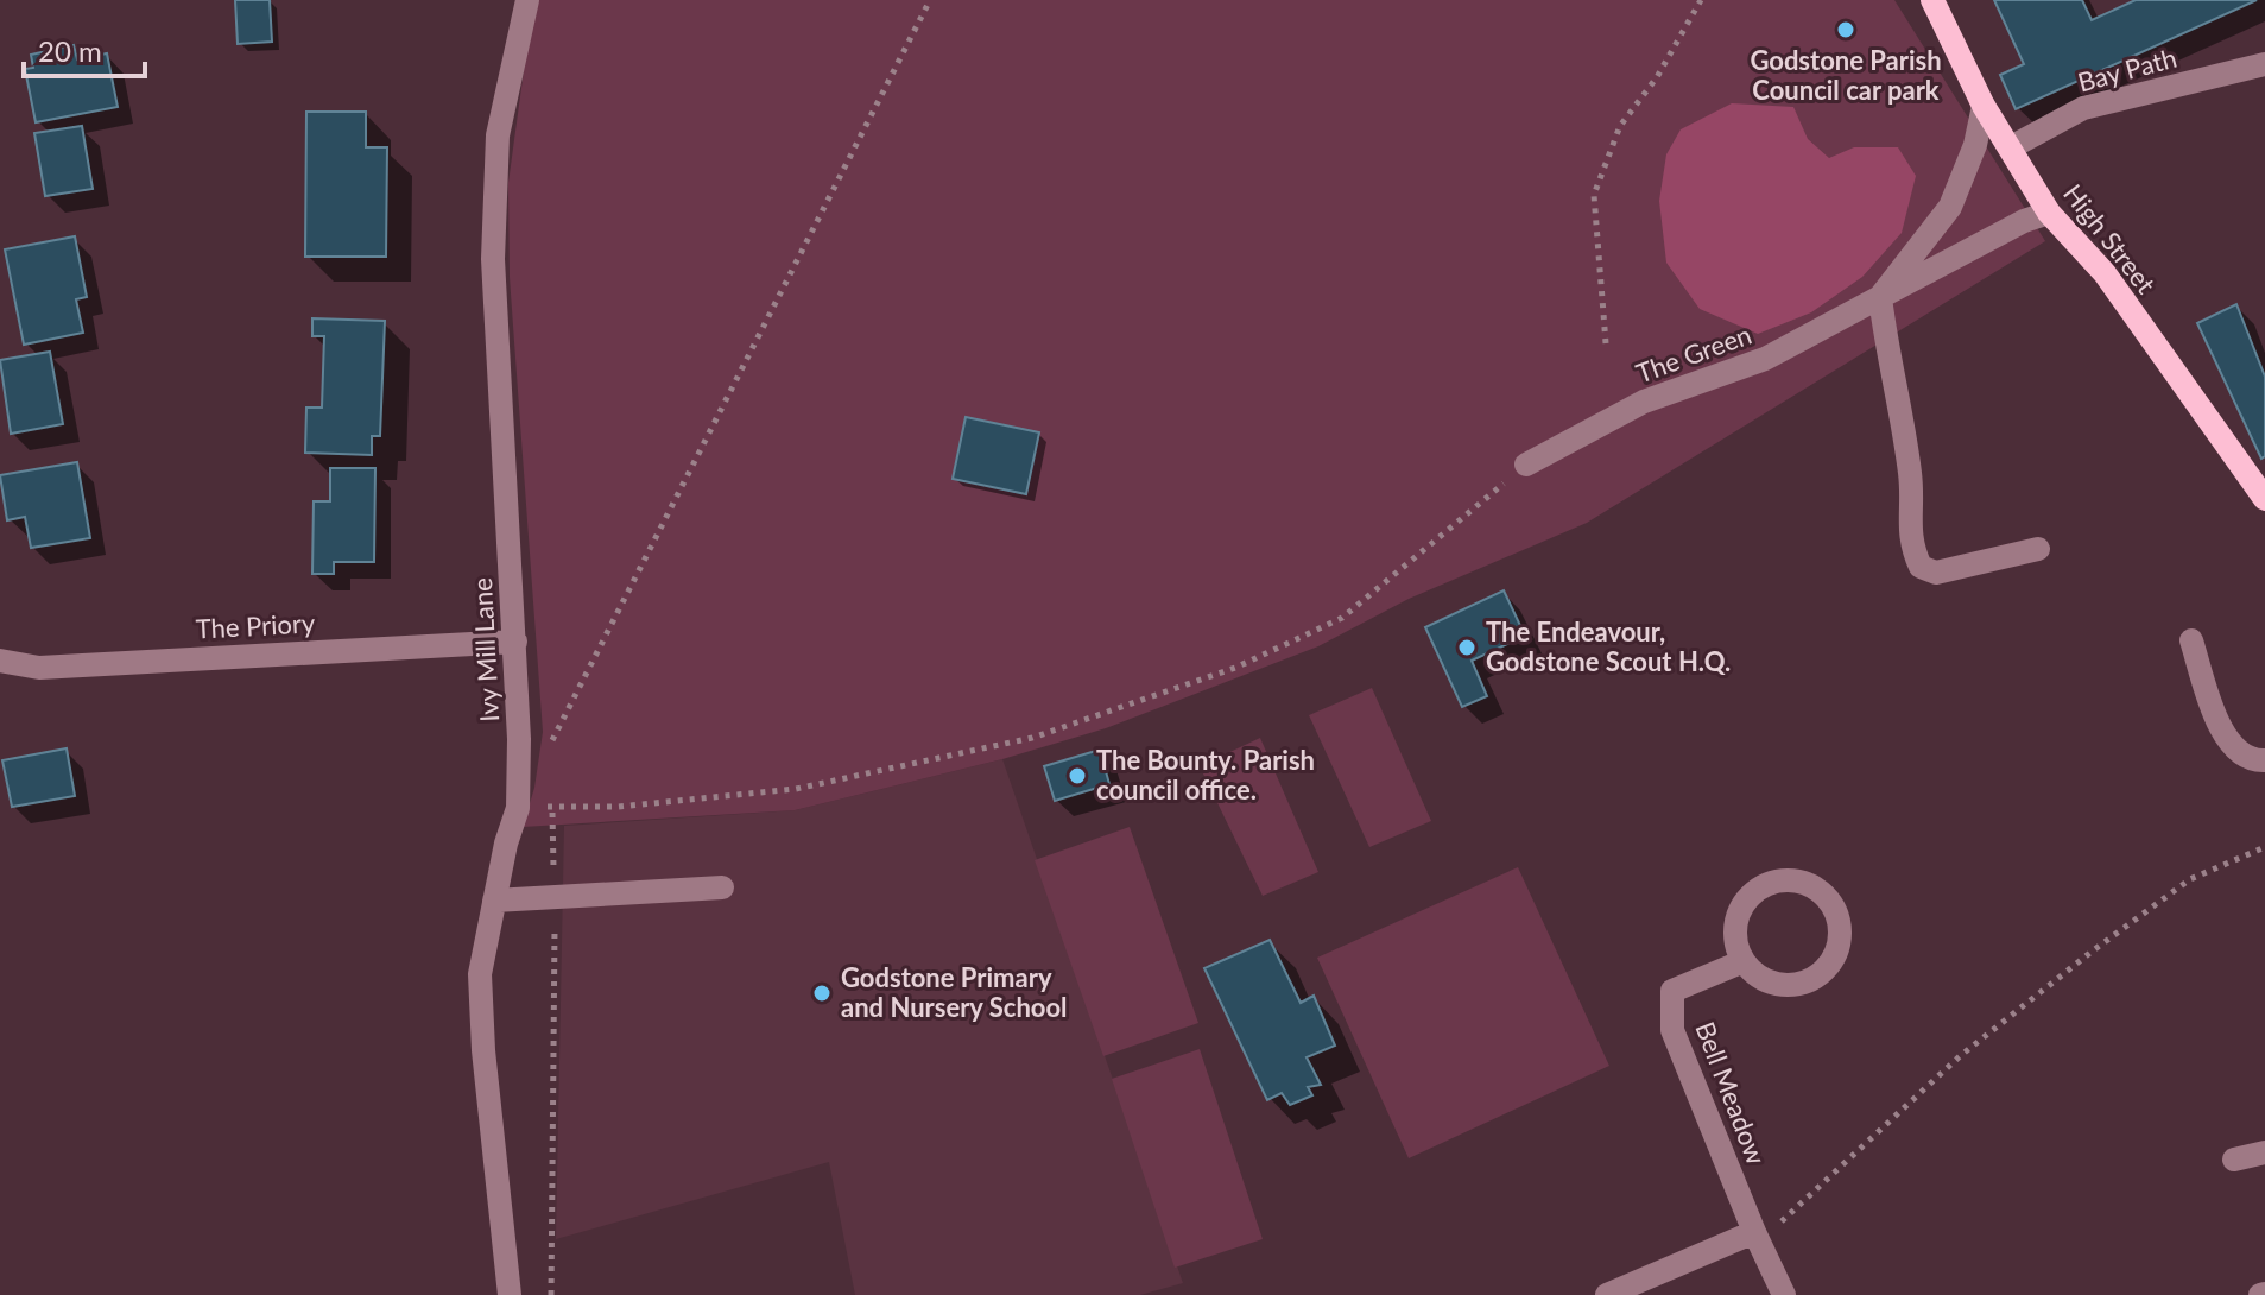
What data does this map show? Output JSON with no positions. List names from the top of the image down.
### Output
{
  "streets": {
    "main road": ["High Street"],
    "street": [
      "Bay Path",
      "The Green",
      "The Priory",
      "Ivy Mill Lane",
      "Bell Meadow"
    ]
  },
  "crossings": [
    ["Bay Path", "High Street"],
    ["High Street", "The Green"],
    ["The Priory", "Ivy Mill Lane"]
  ],
  "places": [
    "Godstone Parish Council car park",
    "The Endeavour, Godstone Scout H.Q.",
    "The Bounty. Parish council office.",
    "Godstone Primary and Nursery School"
  ],
  "scale_bar": "20 m"
}
